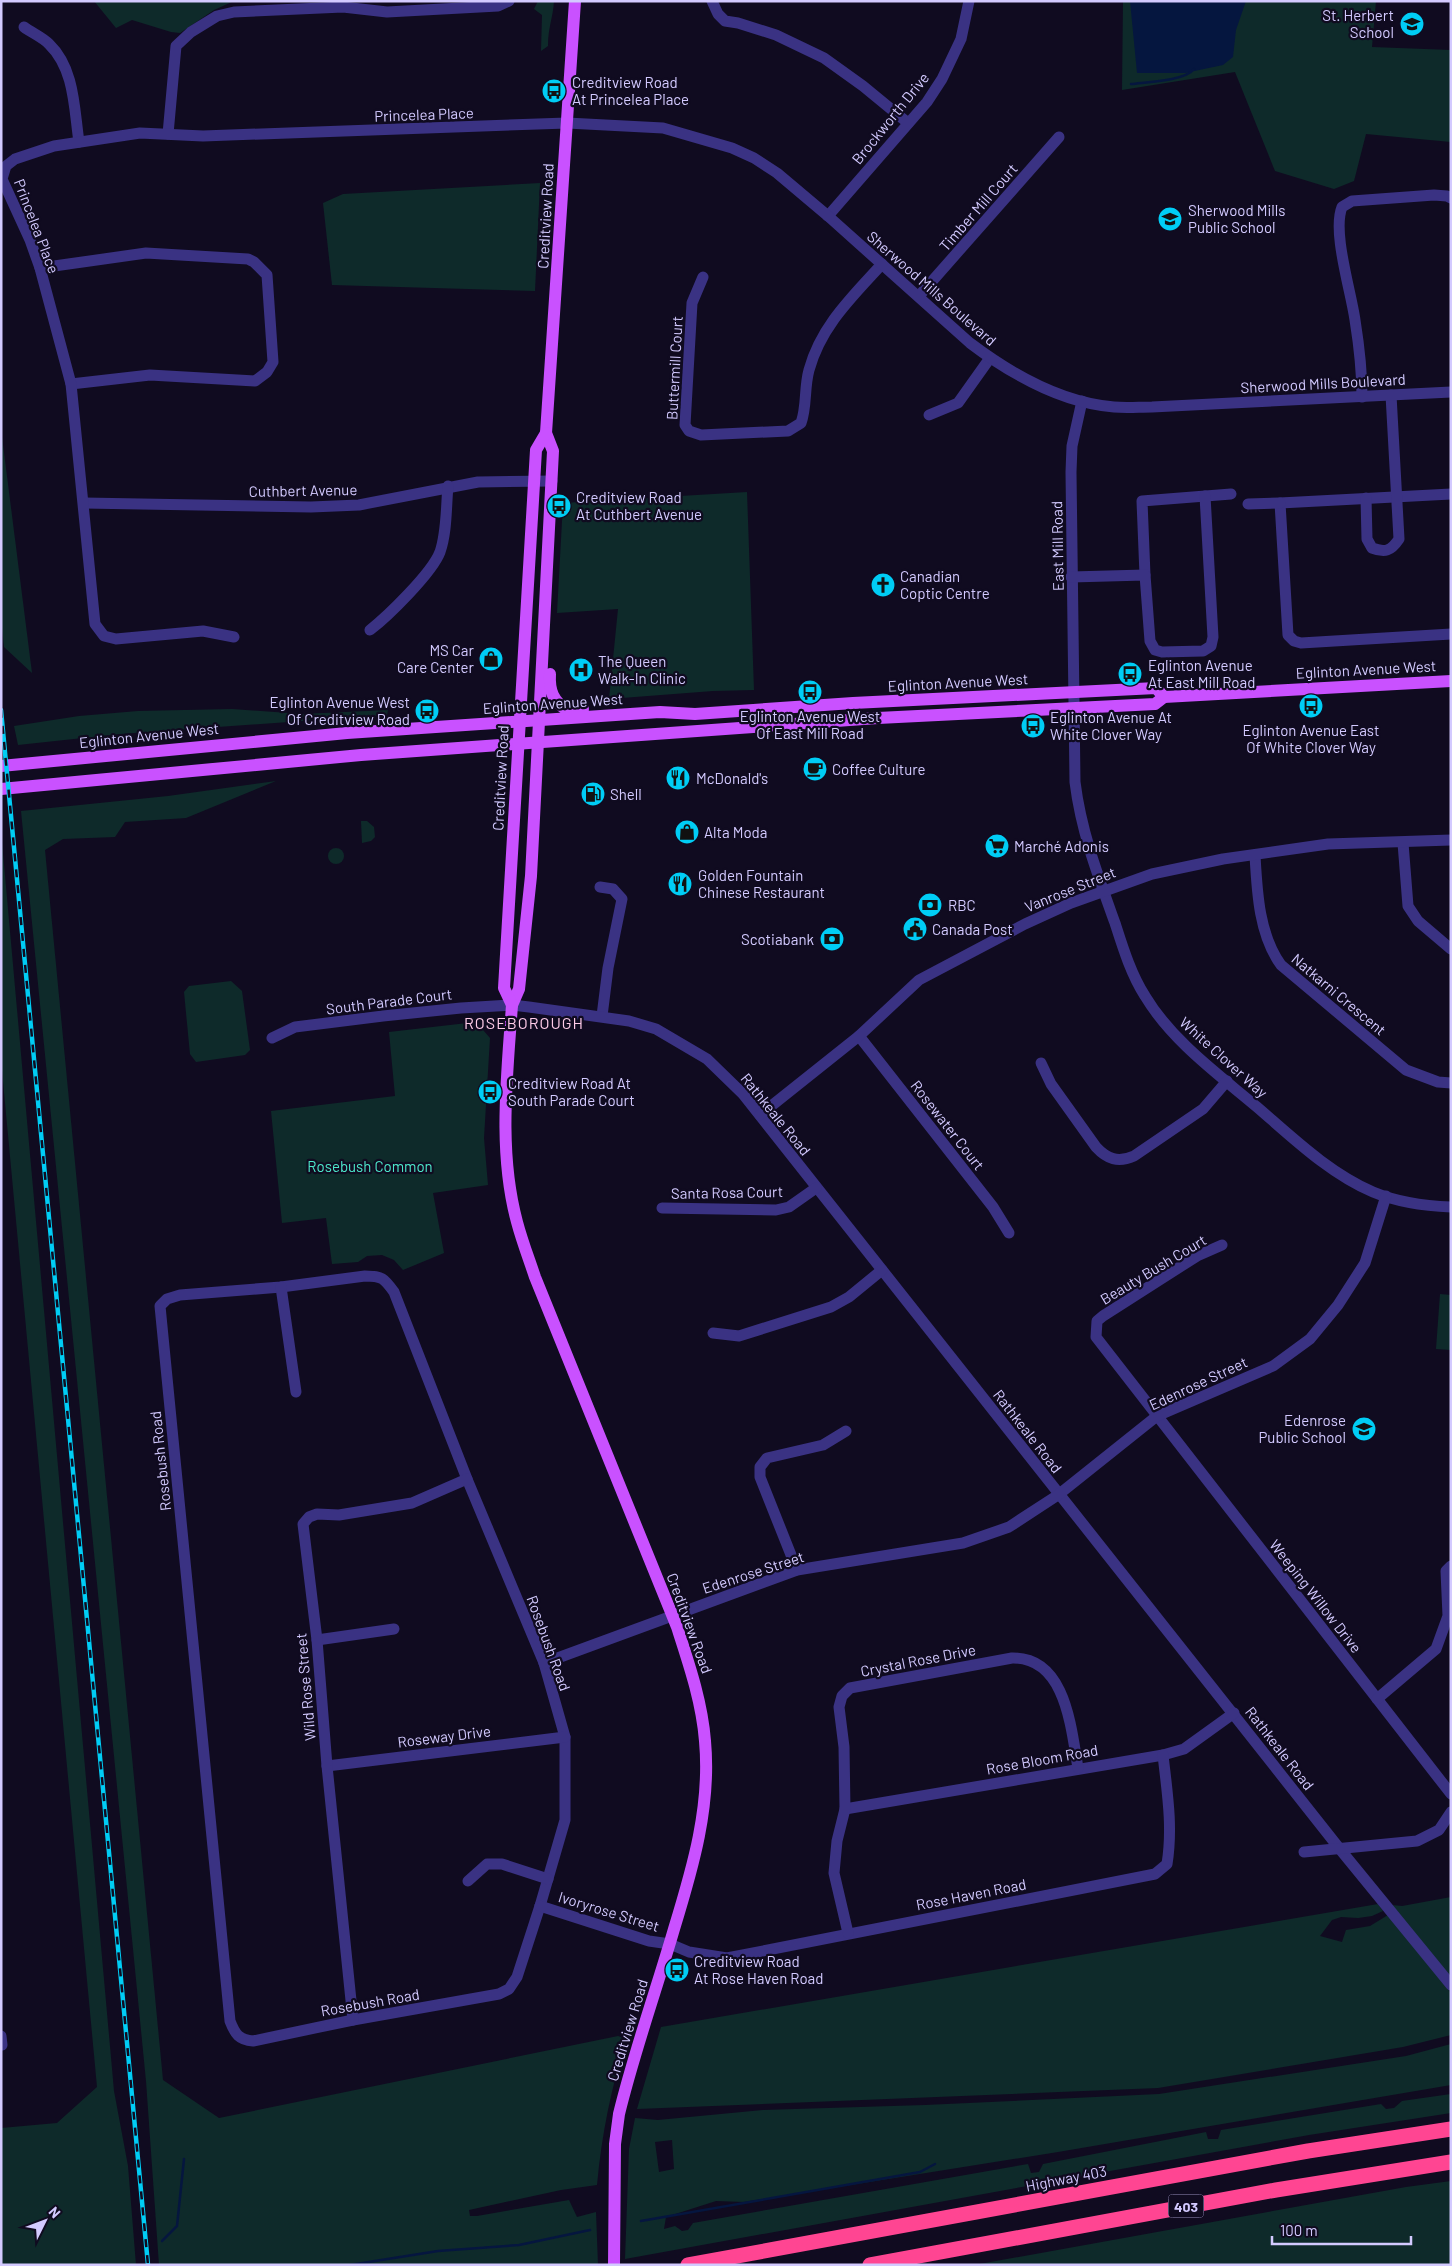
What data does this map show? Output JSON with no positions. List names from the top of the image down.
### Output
{
  "streets": {
    "highway": ["Highway 403", "403"],
    "main road": ["Creditview Road", "Eglinton Avenue West"],
    "street": [
      "Princelea Place",
      "Brockworth Drive",
      "Timber Mill Court",
      "Sherwood Mills Boulevard",
      "Buttermill Court",
      "Cuthbert Avenue",
      "East Mill Road",
      "Vanrose Street",
      "Natkarni Crescent",
      "South Parade Court",
      "White Clover Way",
      "Rathkeale Road",
      "Rosewater Court",
      "Santa Rosa Court",
      "Beauty Bush Court",
      "Edenrose Street",
      "Rosebush Road",
      "Weeping Willow Drive",
      "Crystal Rose Drive",
      "Wild Rose Street",
      "Roseway Drive",
      "Rose Bloom Road",
      "Rose Haven Road",
      "Ivoryrose Street"
    ]
  },
  "crossings": [
    ["Princelea Place", "Creditview Road"],
    ["Princelea Place", "Sherwood Mills Boulevard"],
    ["Princelea Place", "Cuthbert Avenue"],
    ["Brockworth Drive", "Sherwood Mills Boulevard"],
    ["Timber Mill Court", "Sherwood Mills Boulevard"],
    ["Creditview Road", "Sherwood Mills Boulevard"],
    ["Creditview Road", "Cuthbert Avenue"],
    ["Creditview Road", "Eglinton Avenue West"],
    ["Creditview Road", "South Parade Court"],
    ["Creditview Road", "Rathkeale Road"],
    ["Creditview Road", "Edenrose Street"],
    ["Creditview Road", "Rose Haven Road"],
    ["Creditview Road", "Ivoryrose Street"],
    ["Sherwood Mills Boulevard", "Buttermill Court"],
    ["Sherwood Mills Boulevard", "East Mill Road"],
    ["East Mill Road", "Eglinton Avenue West"],
    ["East Mill Road", "White Clover Way"],
    ["Eglinton Avenue West", "White Clover Way"],
    ["Vanrose Street", "Natkarni Crescent"],
    ["Vanrose Street", "White Clover Way"],
    ["Vanrose Street", "Rathkeale Road"],
    ["Vanrose Street", "Rosewater Court"],
    ["South Parade Court", "Rathkeale Road"],
    ["White Clover Way", "Edenrose Street"],
    ["Rathkeale Road", "Santa Rosa Court"],
    ["Rathkeale Road", "Edenrose Street"],
    ["Rathkeale Road", "Rose Bloom Road"],
    ["Beauty Bush Court", "Edenrose Street"],
    ["Beauty Bush Court", "Weeping Willow Drive"],
    ["Edenrose Street", "Rosebush Road"],
    ["Edenrose Street", "Weeping Willow Drive"],
    ["Rosebush Road", "Wild Rose Street"],
    ["Rosebush Road", "Roseway Drive"],
    ["Rosebush Road", "Ivoryrose Street"],
    ["Crystal Rose Drive", "Rose Bloom Road"],
    ["Crystal Rose Drive", "Rose Haven Road"],
    ["Wild Rose Street", "Roseway Drive"],
    ["Rose Bloom Road", "Rose Haven Road"],
    ["Rose Haven Road", "Ivoryrose Street"]
  ],
  "districts": ["ROSEBOROUGH"],
  "parks": ["Rosebush Common"],
  "places": {
    "school or university": ["St. Herbert School", "Sherwood Mills Public School", "Edenrose Public School"],
    "bus stop": [
      "Creditview Road At Princelea Place",
      "Creditview Road At Cuthbert Avenue",
      "Eglinton Avenue At East Mill Road",
      "Eglinton Avenue West Of East Mill Road",
      "Eglinton Avenue East Of White Clover Way",
      "Eglinton Avenue West Of Creditview Road",
      "Eglinton Avenue At White Clover Way",
      "Creditview Road At South Parade Court",
      "Creditview Road At Rose Haven Road"
    ],
    "church": ["Canadian Coptic Centre"],
    "shop": ["MS Car Care Center", "Alta Moda"],
    "hospital": ["The Queen Walk-In Clinic"],
    "cafe": ["Coffee Culture"],
    "restaurant": ["McDonald's", "Golden Fountain Chinese Restaurant"],
    "fuel station": ["Shell"],
    "supermarket": ["Marché Adonis"],
    "bank": ["RBC", "Scotiabank"],
    "public building": ["Canada Post"]
  },
  "scale_bar": "100 m",
  "north": "top right"
}
